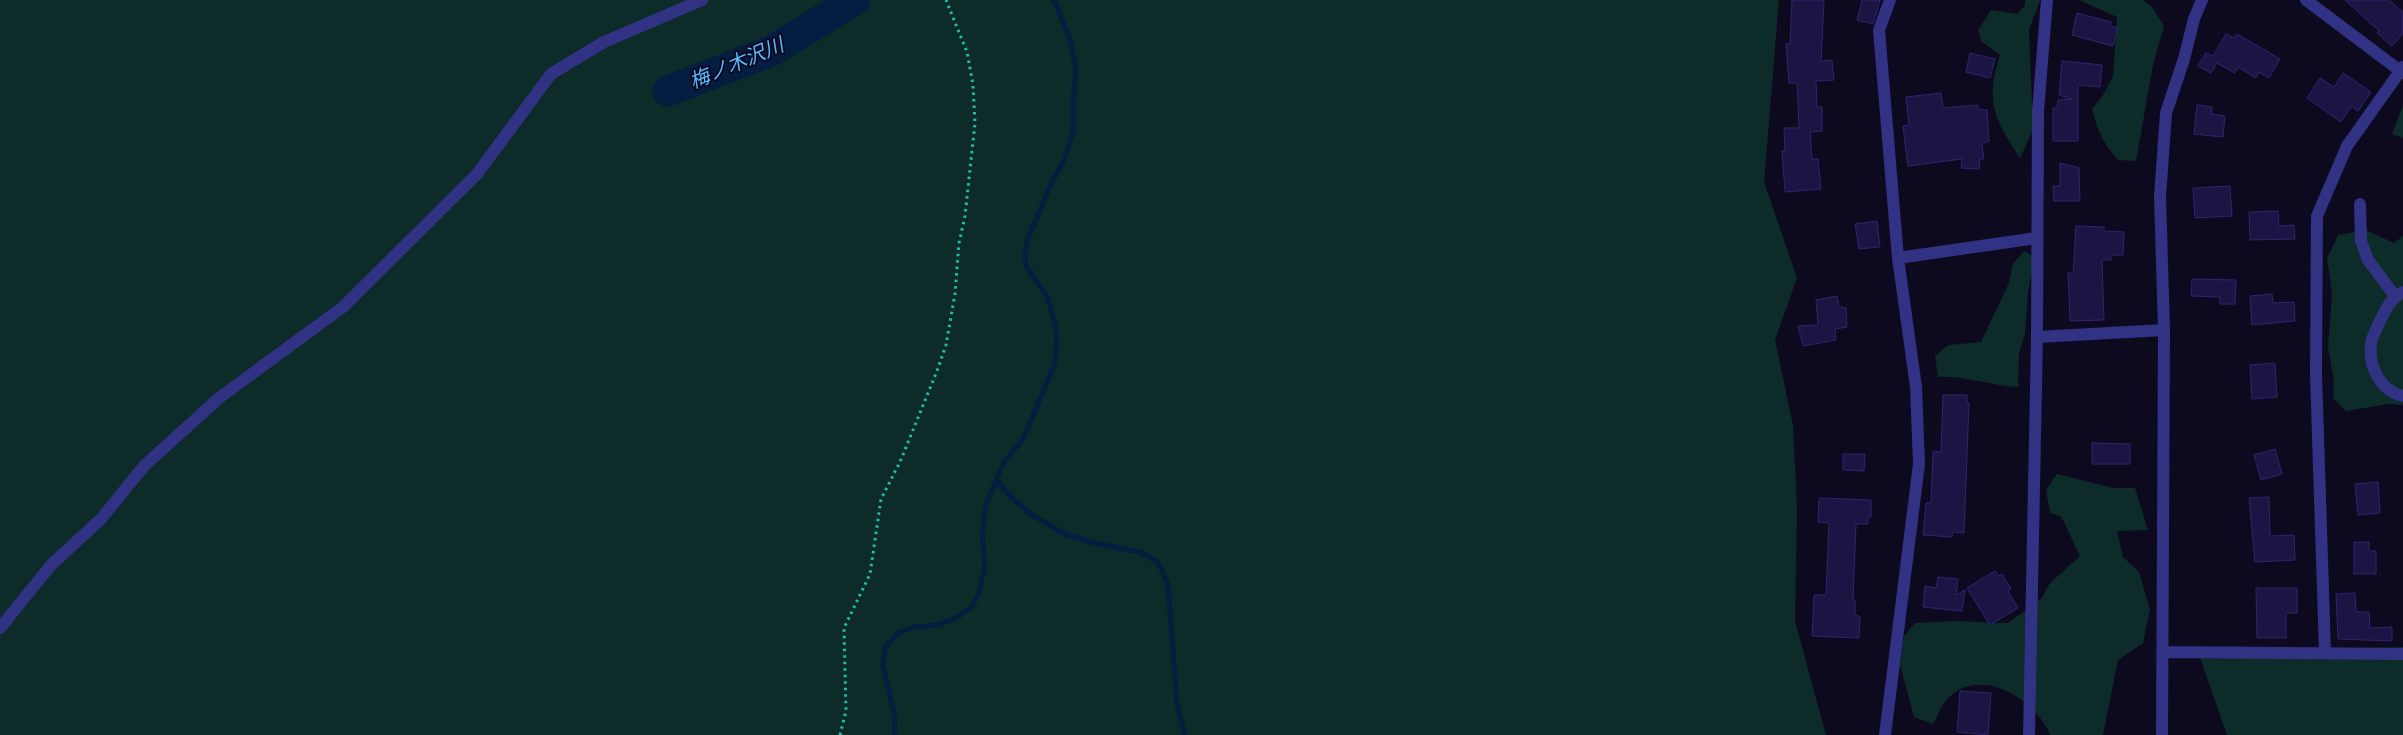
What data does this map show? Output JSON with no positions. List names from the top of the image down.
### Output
{
  "water": ["梅ノ木沢川"]
}
